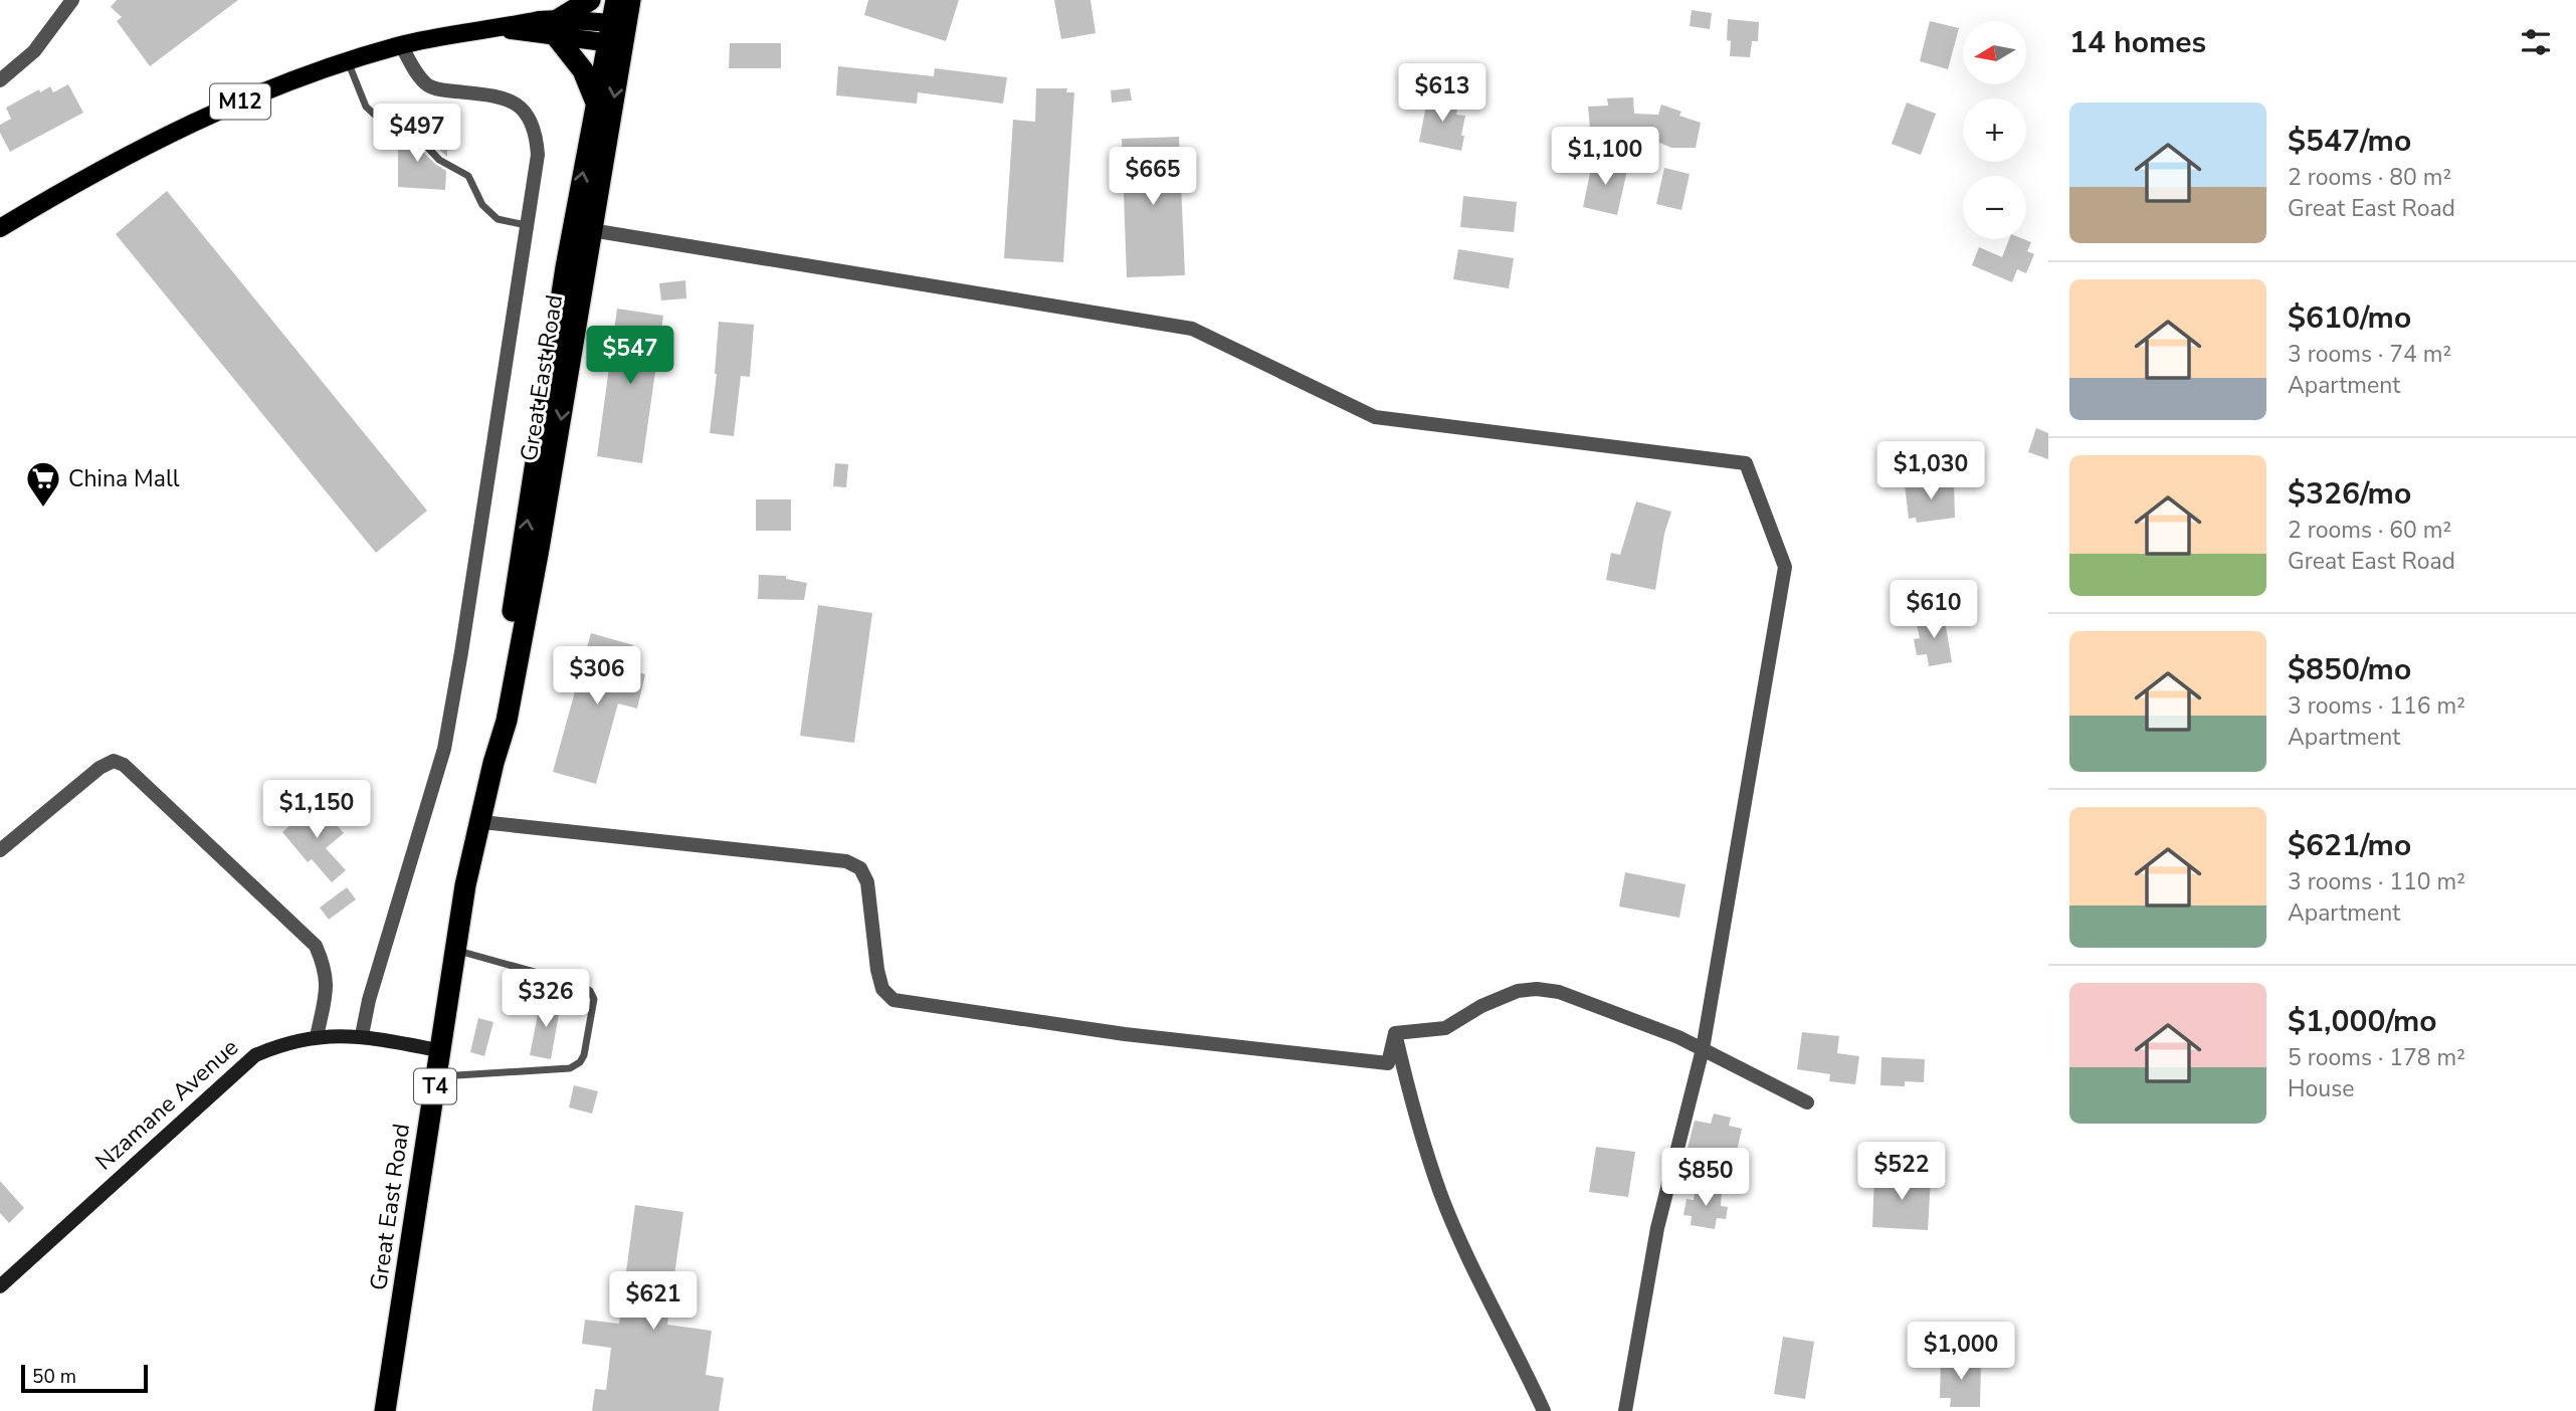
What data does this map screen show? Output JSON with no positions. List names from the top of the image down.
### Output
{
  "streets": {
    "highway": ["Great East Road", "T4"],
    "main road": ["M12"],
    "street": ["Nzamane Avenue"]
  },
  "crossings": [
    ["M12", "Great East Road"],
    ["Great East Road", "Nzamane Avenue"]
  ],
  "places": {
    "supermarket": ["China Mall"]
  },
  "scale_bar": "50 m",
  "north": "left",
  "page": {
    "heading": "14 homes",
    "map_buttons": ["+", "−"],
    "price": [
      "$613",
      "$497",
      "$1,100",
      "$665",
      "$547",
      "$1,030",
      "$610",
      "$306",
      "$1,150",
      "$326",
      "$522",
      "$850",
      "$621",
      "$1,000"
    ],
    "list": [
      {
        "name": "$547/mo",
        "note": "2 rooms · 80 m² · Great East Road"
      },
      {
        "name": "$610/mo",
        "note": "3 rooms · 74 m² · Apartment"
      },
      {
        "name": "$326/mo",
        "note": "2 rooms · 60 m² · Great East Road"
      },
      {
        "name": "$850/mo",
        "note": "3 rooms · 116 m² · Apartment"
      },
      {
        "name": "$621/mo",
        "note": "3 rooms · 110 m² · Apartment"
      },
      {
        "name": "$1,000/mo",
        "note": "5 rooms · 178 m² · House"
      }
    ],
    "scale": "50 m"
  }
}
